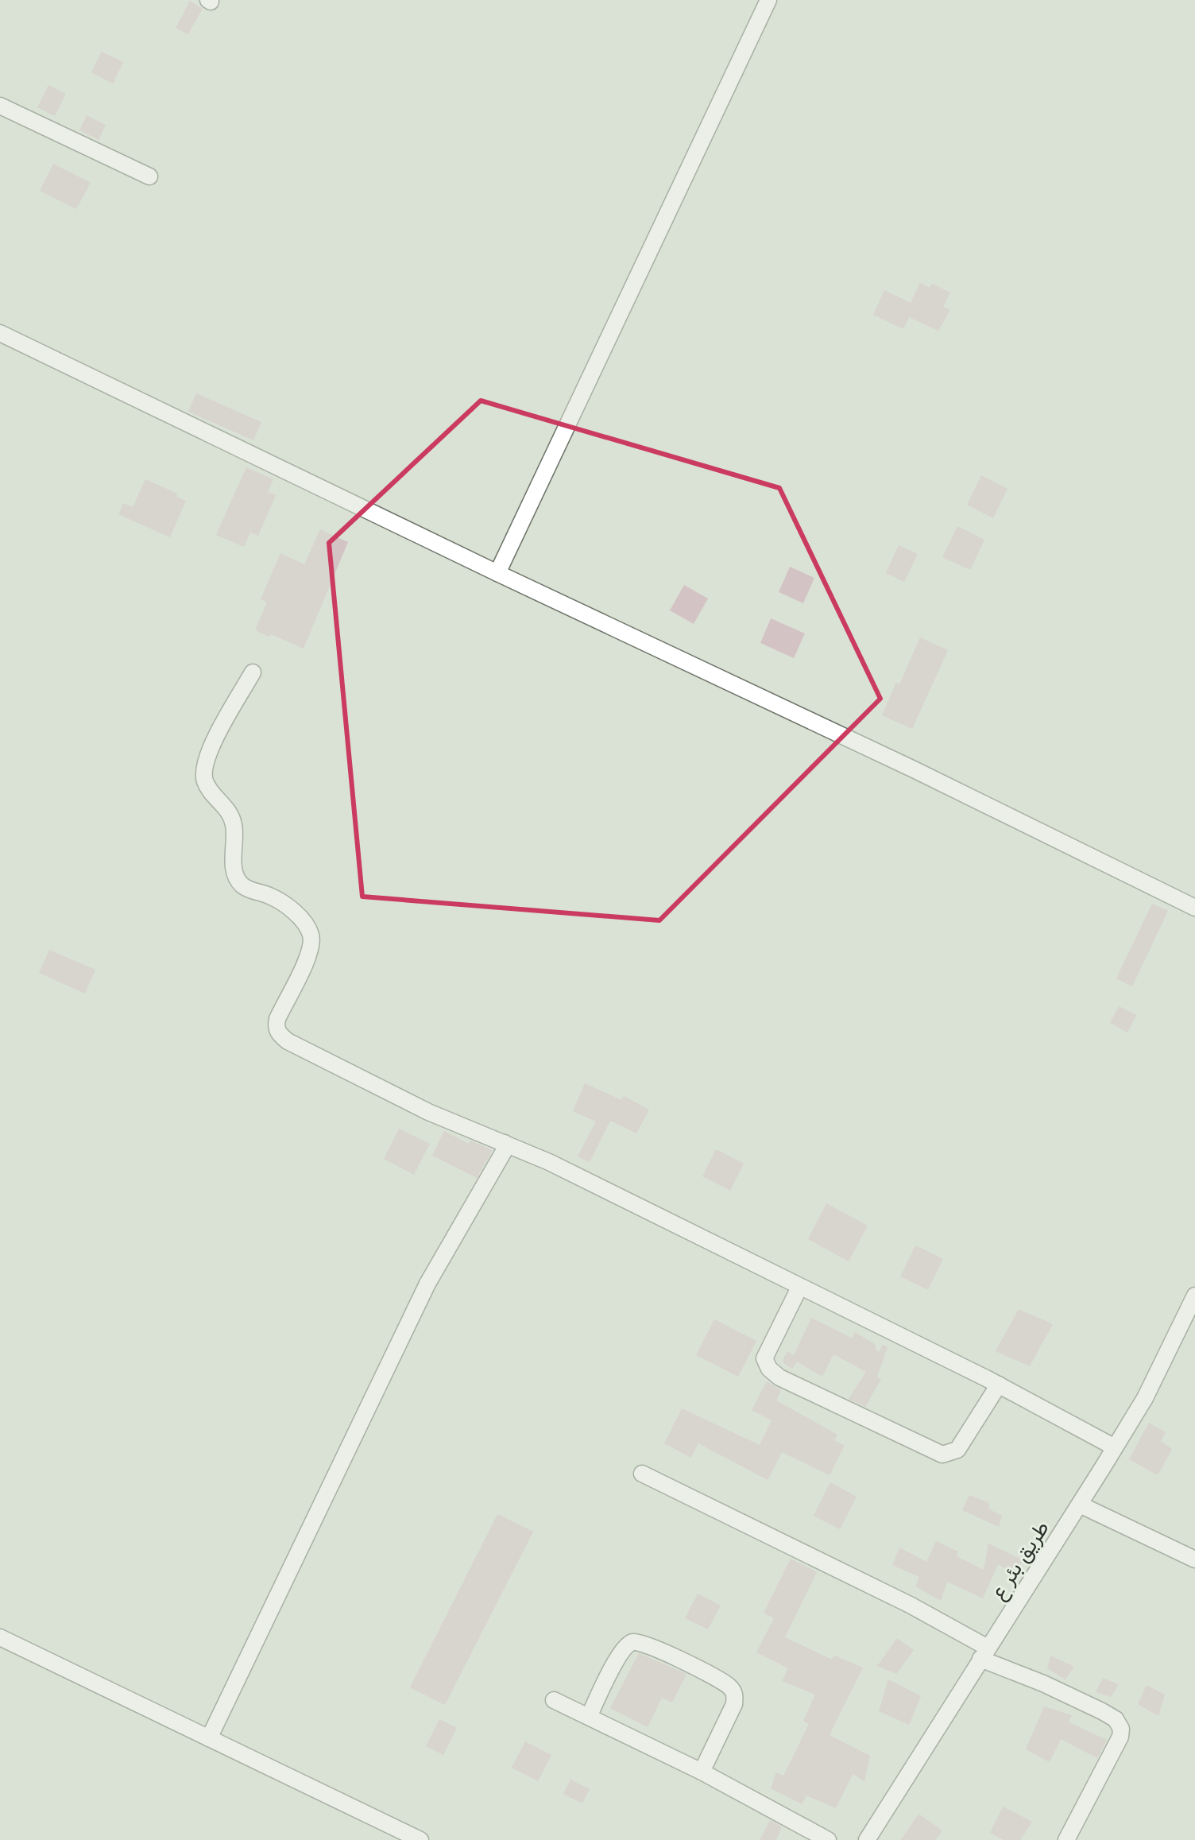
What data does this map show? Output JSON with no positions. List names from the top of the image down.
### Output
{
  "streets": {
    "street": ["طريق بئر ع"]
  }
}
